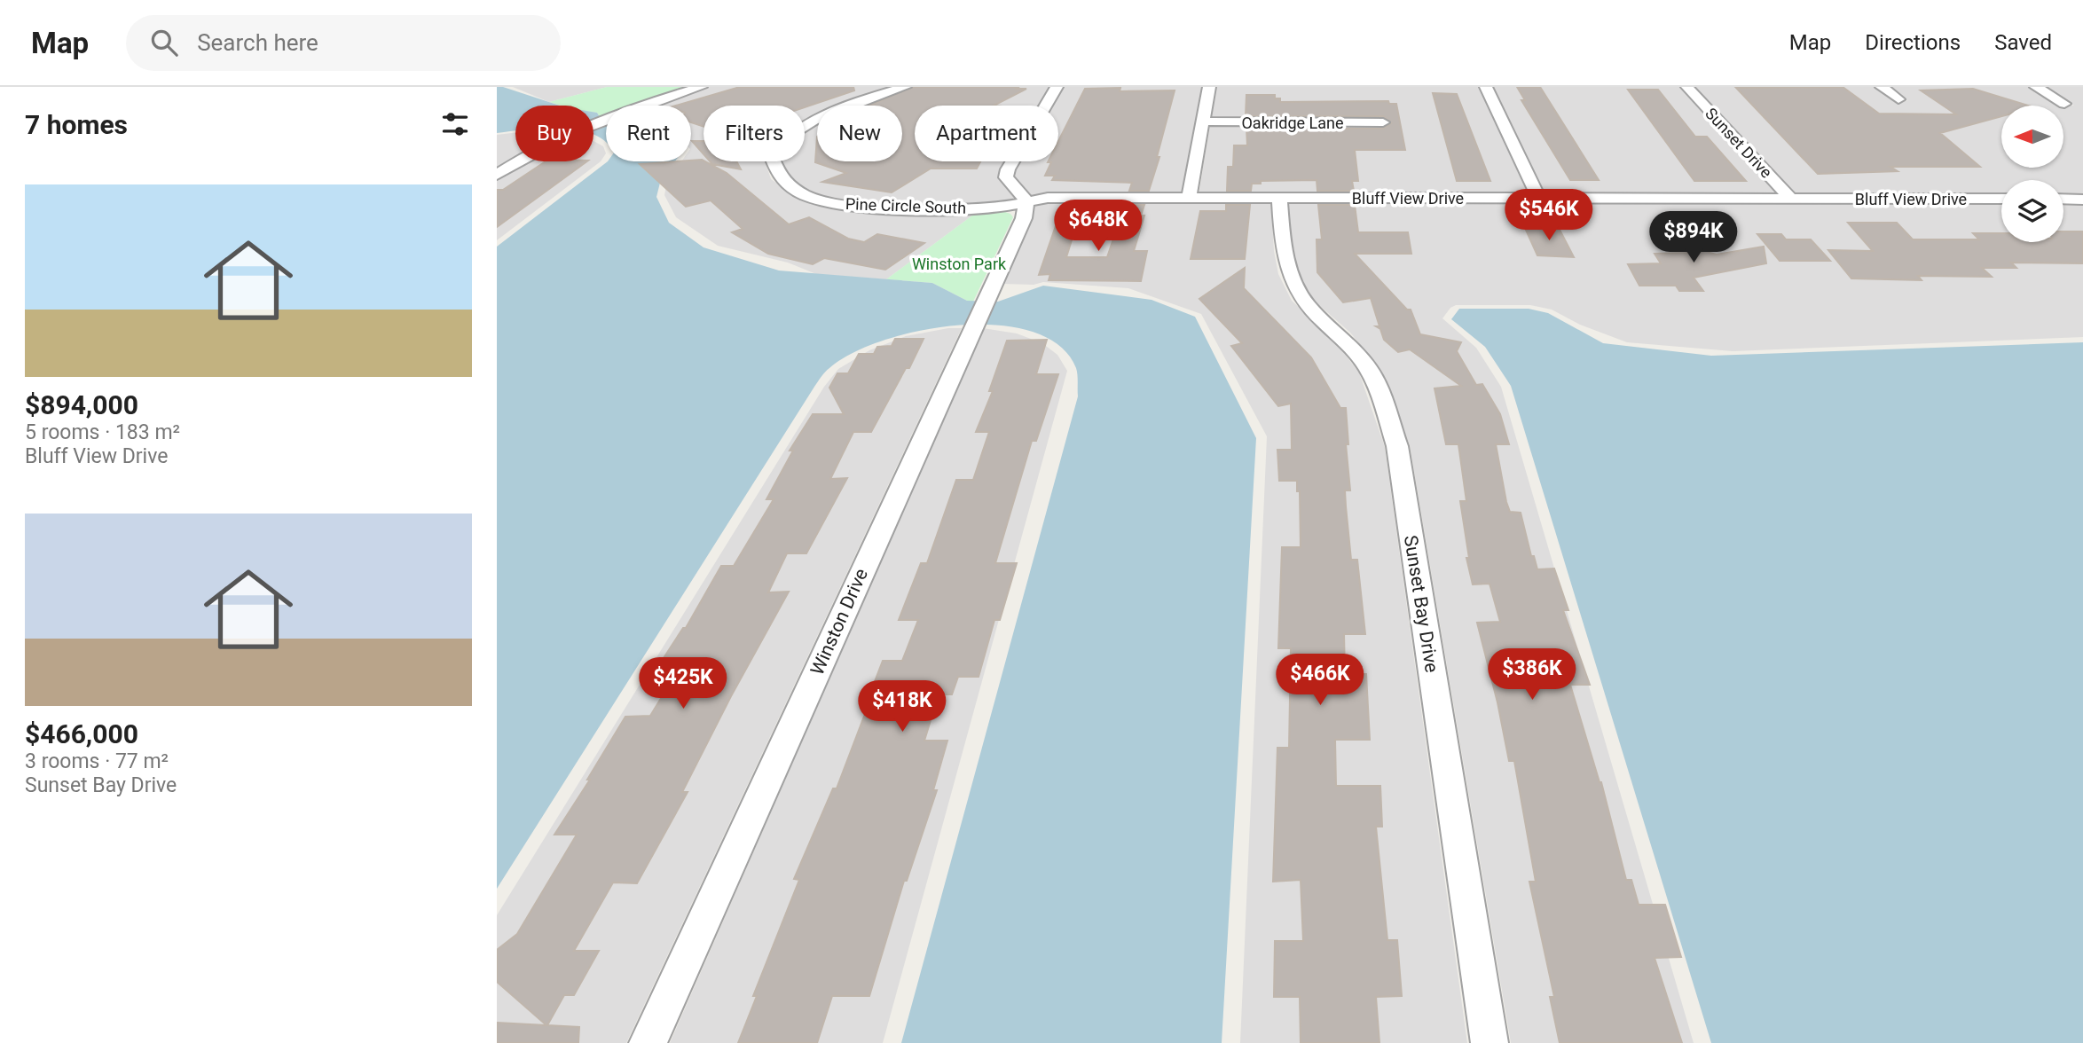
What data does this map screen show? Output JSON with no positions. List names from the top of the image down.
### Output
{
  "streets": {
    "street": [
      "Oakridge Lane",
      "Sunset Drive",
      "Bluff View Drive",
      "Pine Circle South",
      "Sunset Bay Drive",
      "Winston Drive"
    ]
  },
  "crossings": [
    ["Sunset Drive", "Bluff View Drive"],
    ["Bluff View Drive", "Pine Circle South"],
    ["Bluff View Drive", "Sunset Bay Drive"],
    ["Bluff View Drive", "Winston Drive"],
    ["Pine Circle South", "Winston Drive"]
  ],
  "parks": ["Winston Park"],
  "north": "left",
  "page": {
    "header": "Map",
    "search": "Search here",
    "nav": ["Map", "Directions", "Saved"],
    "heading": "7 homes",
    "chip": [
      "Buy",
      "Rent",
      "Filters",
      "New",
      "Apartment"
    ],
    "list": [
      {
        "name": "$894,000",
        "note": "5 rooms · 183 m² · Bluff View Drive"
      },
      {
        "name": "$466,000",
        "note": "3 rooms · 77 m² · Sunset Bay Drive"
      }
    ],
    "price": [
      "$546K",
      "$648K",
      "$894K",
      "$386K",
      "$466K",
      "$425K",
      "$418K"
    ]
  }
}
